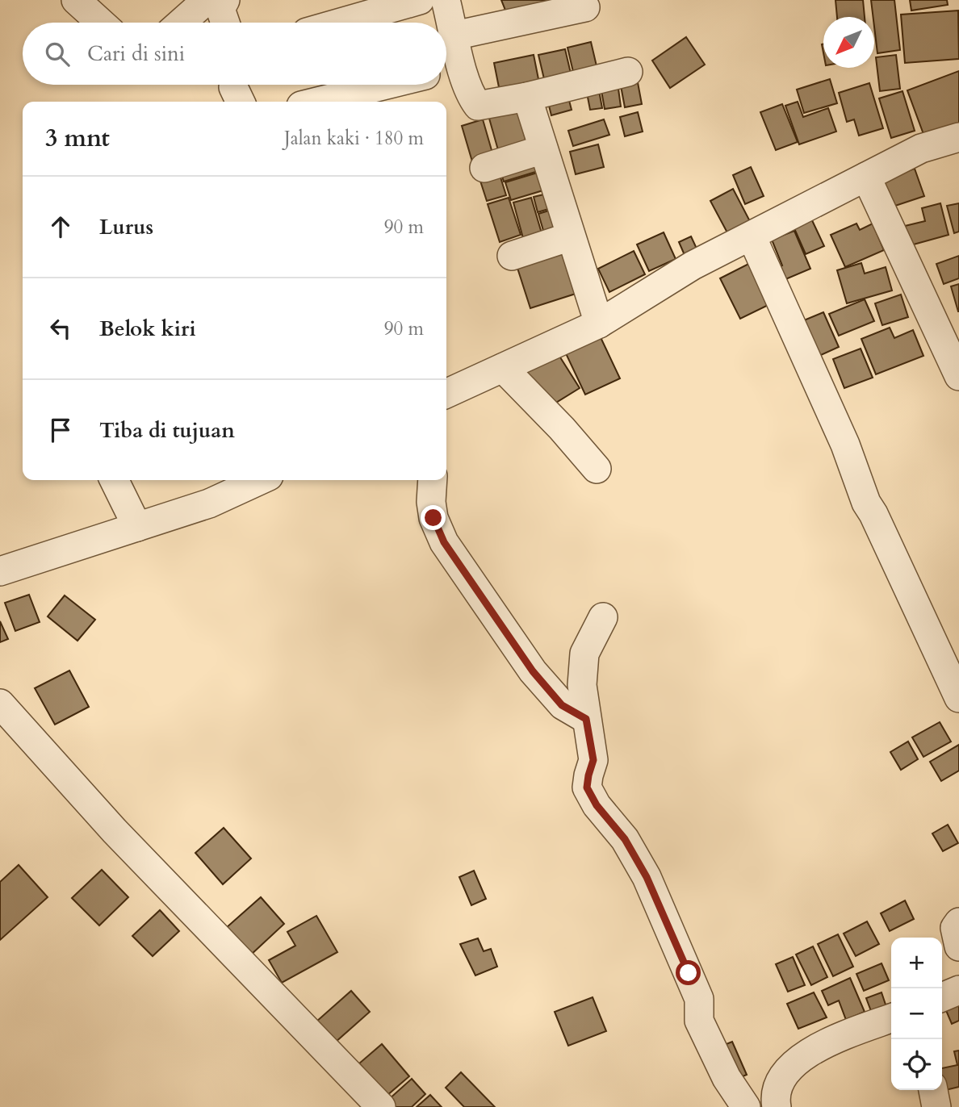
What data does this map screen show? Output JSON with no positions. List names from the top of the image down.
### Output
{
  "north": "bottom left",
  "page": {
    "search": "Cari di sini",
    "heading": ["3 mnt", "Jalan kaki · 180 m"],
    "list": [
      ["Lurus", "90 m"],
      ["Belok kiri", "90 m"],
      "Tiba di tujuan"
    ],
    "map_buttons": ["+", "−"]
  }
}
